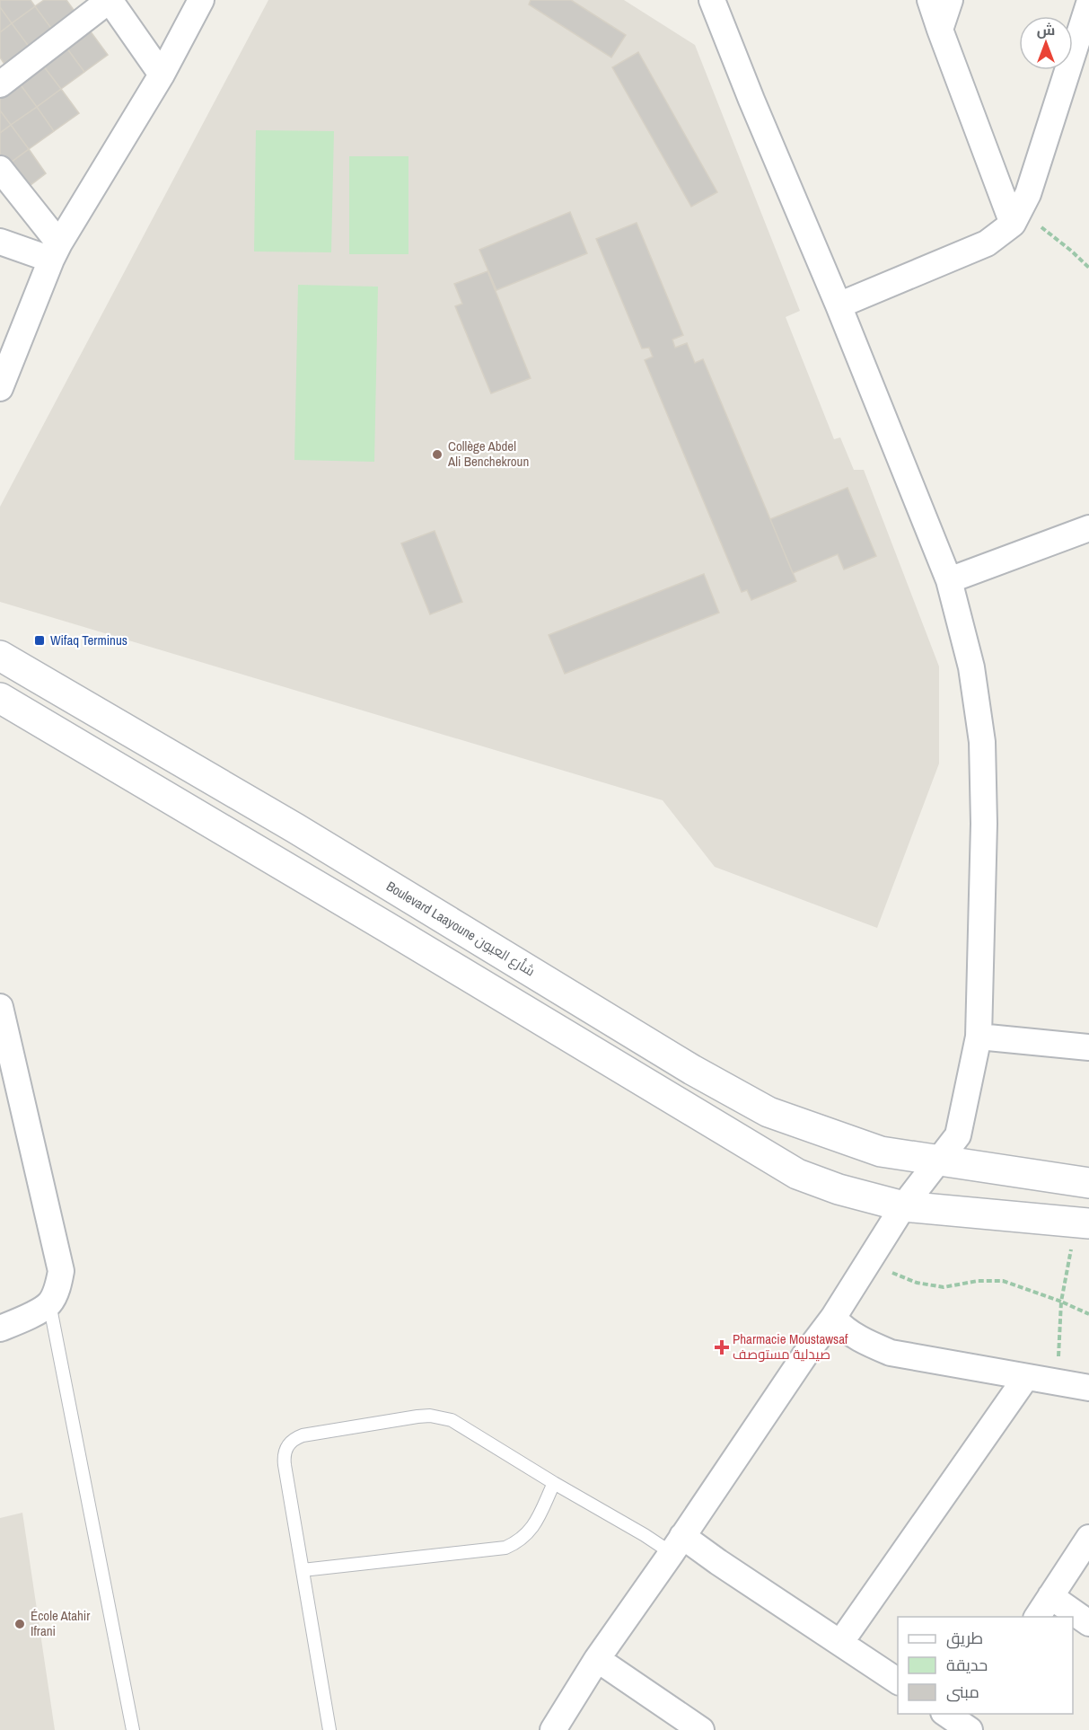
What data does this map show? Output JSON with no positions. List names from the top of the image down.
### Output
{
  "streets": {
    "street": ["Boulevard Laayoune شأرع العيون"]
  },
  "places": {
    "other": ["Collège Abdel Ali Benchekroun", "École Atahir Ifrani"],
    "transit": ["Wifaq Terminus"],
    "health": ["Pharmacie Moustawsaf صيدلية مستوصف"]
  },
  "legend": ["طريق", "حديقة", "مبنى"],
  "north": "top"
}
